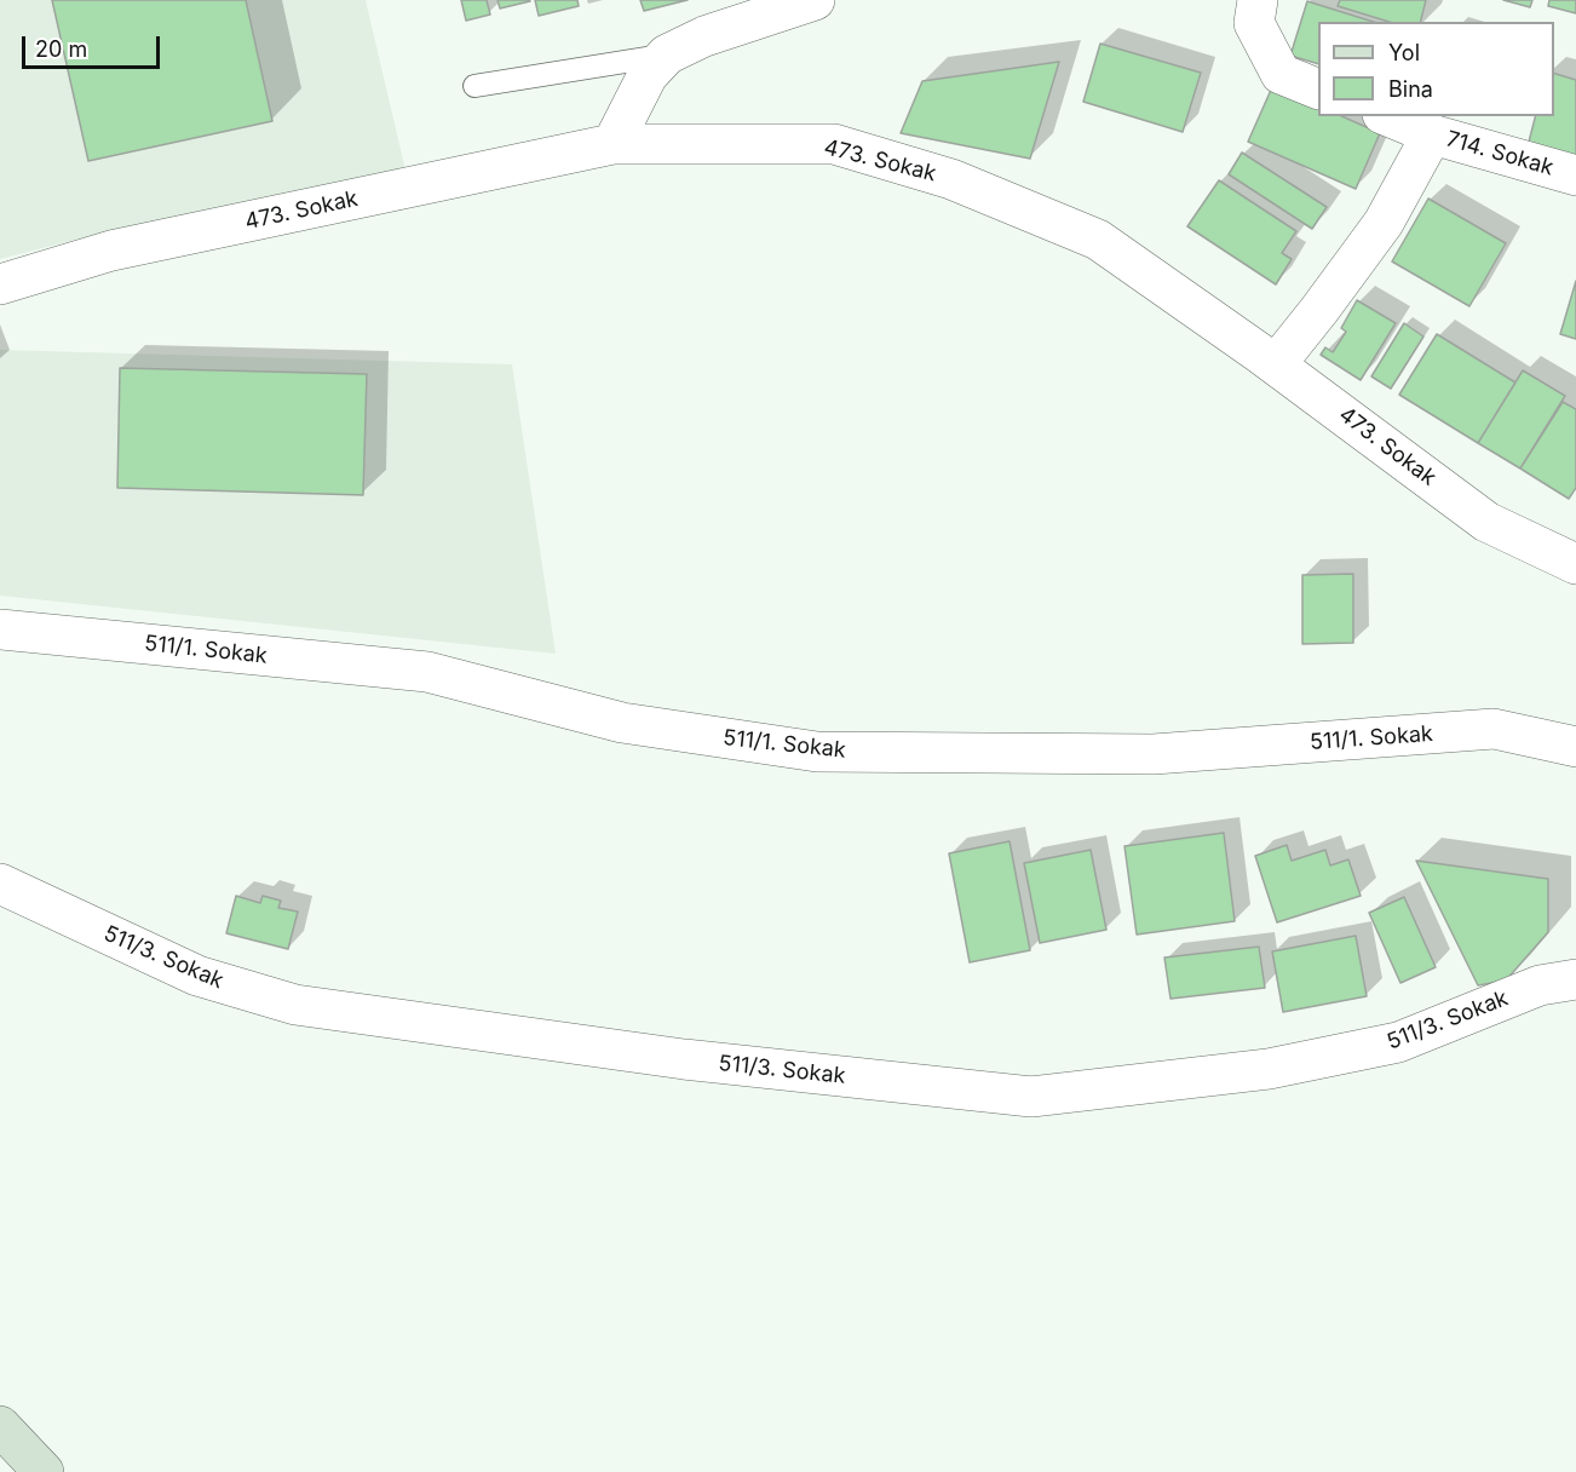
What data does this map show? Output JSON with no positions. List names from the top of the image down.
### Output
{
  "streets": {
    "street": [
      "714. Sokak",
      "473. Sokak",
      "511/1. Sokak",
      "511/3. Sokak"
    ]
  },
  "legend": ["Yol", "Bina"],
  "scale_bar": "20 m"
}
